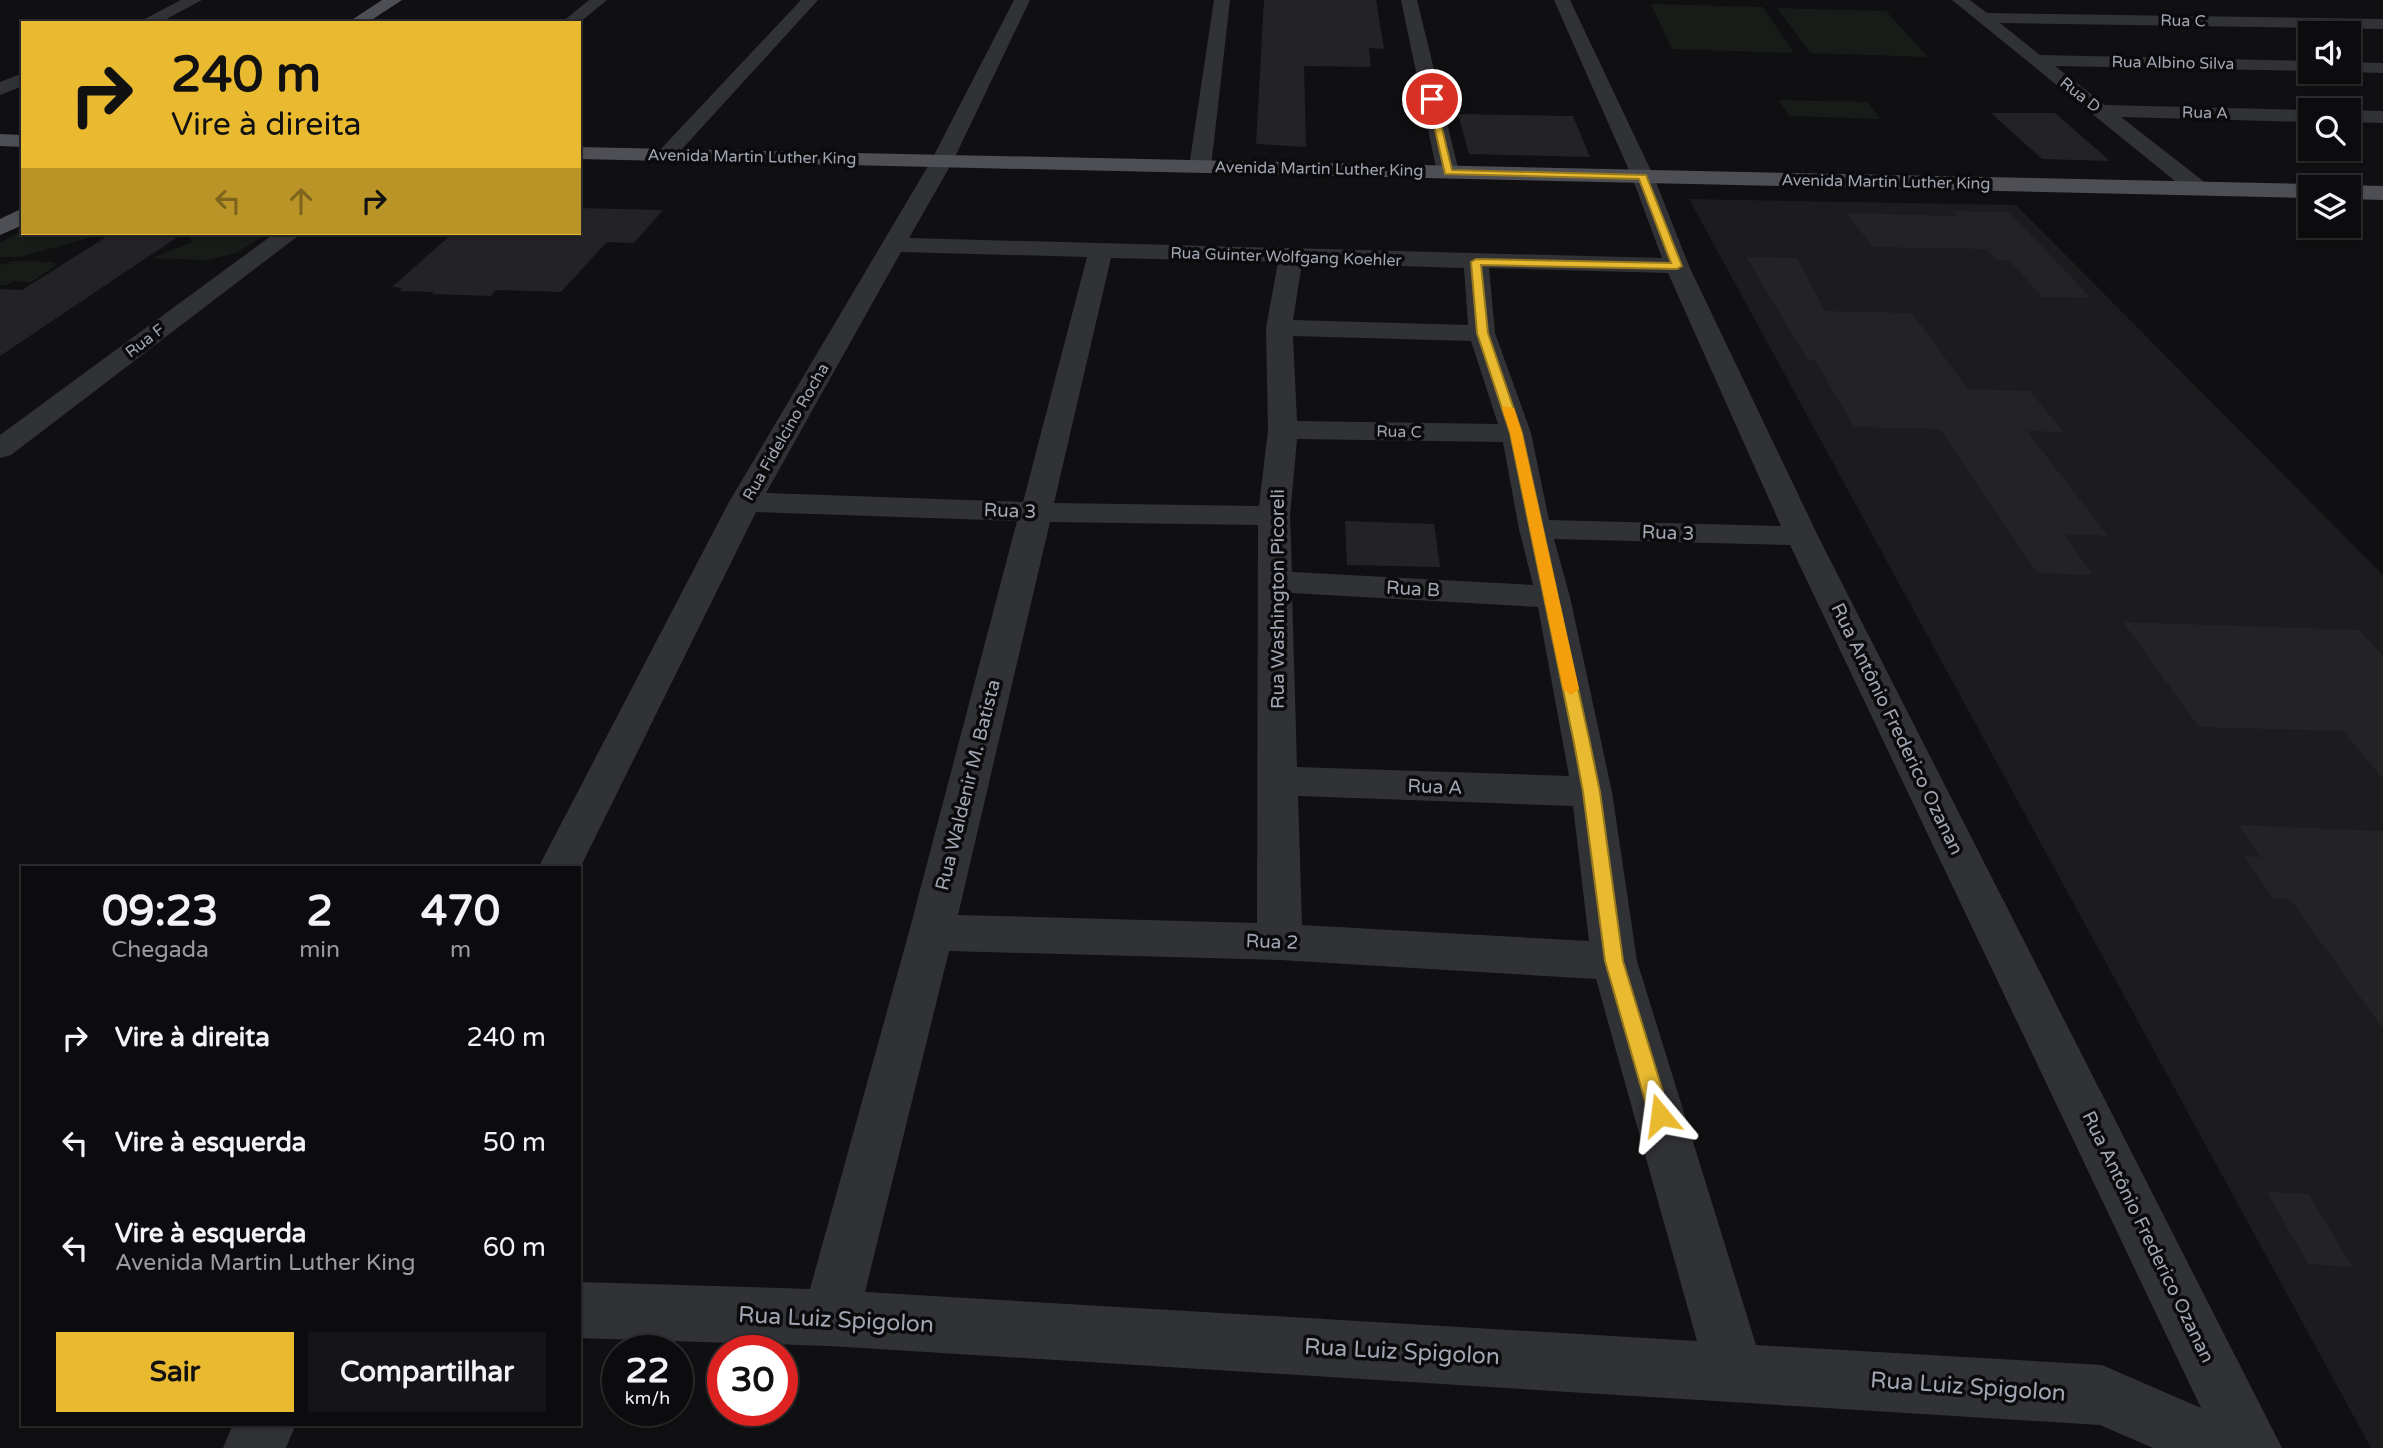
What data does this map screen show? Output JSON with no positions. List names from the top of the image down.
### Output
{
  "streets": {
    "main road": ["Avenida Martin Luther King"],
    "street": [
      "Rua C",
      "Rua Albino Silva",
      "Rua D",
      "Rua A",
      "Rua Guinter Wolfgang Koehler",
      "Rua F",
      "Rua Fidelcino Rocha",
      "Rua 3",
      "Rua B",
      "Rua Washington Picoreli",
      "Rua Antônio Frederico Ozanan",
      "Rua Waldenir M. Batista",
      "Rua 2",
      "Rua Luiz Spigolon"
    ]
  },
  "crossings": [
    ["Rua C", "Rua D"],
    ["Rua C", "Rua Washington Picoreli"],
    ["Rua Albino Silva", "Rua D"],
    ["Rua D", "Rua A"],
    ["Rua D", "Avenida Martin Luther King"],
    ["Rua A", "Rua Washington Picoreli"],
    ["Avenida Martin Luther King", "Rua Fidelcino Rocha"],
    ["Avenida Martin Luther King", "Rua Antônio Frederico Ozanan"],
    ["Rua Guinter Wolfgang Koehler", "Rua Fidelcino Rocha"],
    ["Rua Guinter Wolfgang Koehler", "Rua Washington Picoreli"],
    ["Rua Guinter Wolfgang Koehler", "Rua Antônio Frederico Ozanan"],
    ["Rua Guinter Wolfgang Koehler", "Rua Waldenir M. Batista"],
    ["Rua Fidelcino Rocha", "Rua 3"],
    ["Rua 3", "Rua Washington Picoreli"],
    ["Rua 3", "Rua Antônio Frederico Ozanan"],
    ["Rua 3", "Rua Waldenir M. Batista"],
    ["Rua B", "Rua Washington Picoreli"],
    ["Rua Washington Picoreli", "Rua 2"],
    ["Rua Waldenir M. Batista", "Rua 2"],
    ["Rua Waldenir M. Batista", "Rua Luiz Spigolon"]
  ],
  "page": {
    "turn": ["240 m", "Vire à direita"],
    "eta": [
      "09:23",
      "Chegada",
      "2",
      "min",
      "470",
      "m"
    ],
    "list": [
      {
        "name": "Vire à direita",
        "value": "240 m"
      },
      {
        "name": "Vire à esquerda",
        "value": "50 m"
      },
      {
        "name": "Vire à esquerda",
        "note": "Avenida Martin Luther King",
        "value": "60 m"
      }
    ],
    "buttons": ["Sair", "Compartilhar"],
    "speed": "22 km/h",
    "limit": "30"
  }
}
